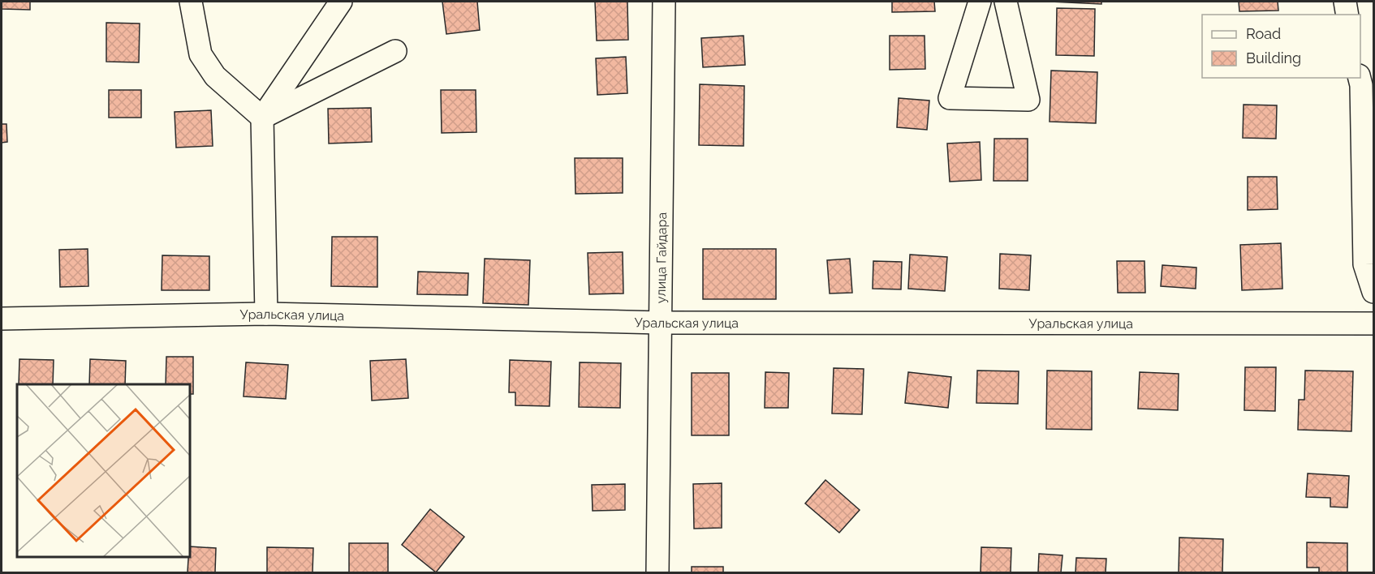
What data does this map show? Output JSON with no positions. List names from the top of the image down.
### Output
{
  "streets": {
    "street": ["улица Гайдара", "Уральская улица"]
  },
  "crossings": [
    ["улица Гайдара", "Уральская улица"]
  ],
  "legend": ["Road", "Building"]
}
